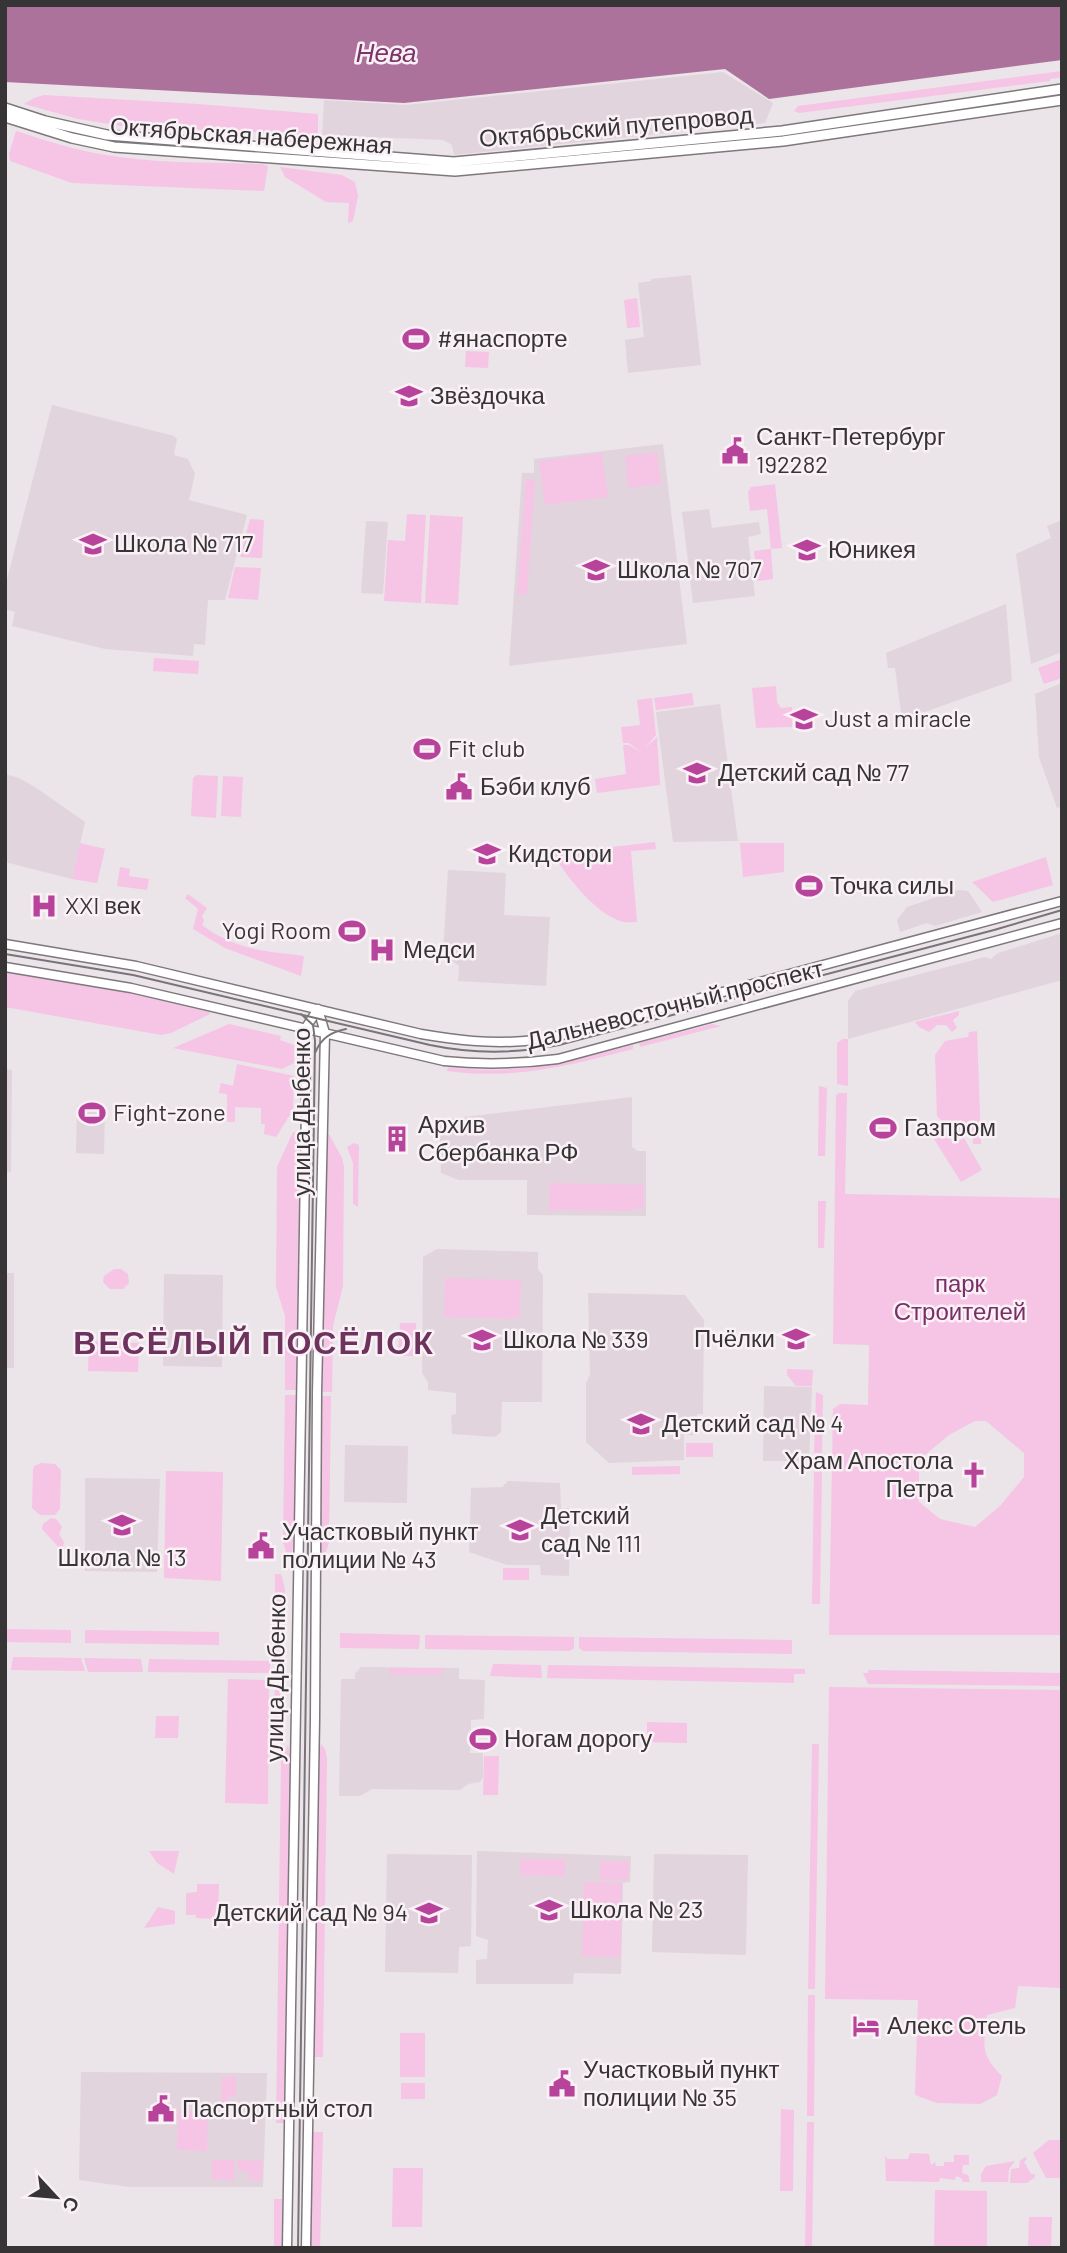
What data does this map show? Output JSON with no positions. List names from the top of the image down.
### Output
{
  "streets": {
    "main road": [
      "Октябрьский путепровод",
      "Октябрьская набережная",
      "Дальневосточный проспект",
      "улица Дыбенко"
    ]
  },
  "crossings": [
    ["Октябрьский путепровод", "Октябрьская набережная"],
    ["Дальневосточный проспект", "улица Дыбенко"]
  ],
  "districts": ["ВЕСЁЛЫЙ ПОСЁЛОК"],
  "water": ["Нева"],
  "parks": ["парк Строителей"],
  "places": {
    "sports": [
      "#янаспорте",
      "Fit club",
      "Точка силы",
      "Yogi Room",
      "Fight-zone",
      "Газпром",
      "Ногам дорогу"
    ],
    "school or university": [
      "Звёздочка",
      "Школа № 717",
      "Юникея",
      "Школа № 707",
      "Just a miracle",
      "Детский сад № 77",
      "Кидстори",
      "Пчёлки",
      "Школа № 339",
      "Детский сад № 4",
      "Школа № 13",
      "Детский сад № 111",
      "Школа № 23",
      "Детский сад № 94"
    ],
    "public building": [
      "Санкт-Петербург 192282",
      "Бэби клуб",
      "Участковый пункт полиции № 43",
      "Участковый пункт полиции № 35",
      "Паспортный стол"
    ],
    "hospital": ["XXI век", "Медси"],
    "building": ["Архив Сбербанка РФ"],
    "church": ["Храм Апостола Петра"],
    "hotel": ["Алекс Отель"]
  },
  "north": "bottom right"
}
